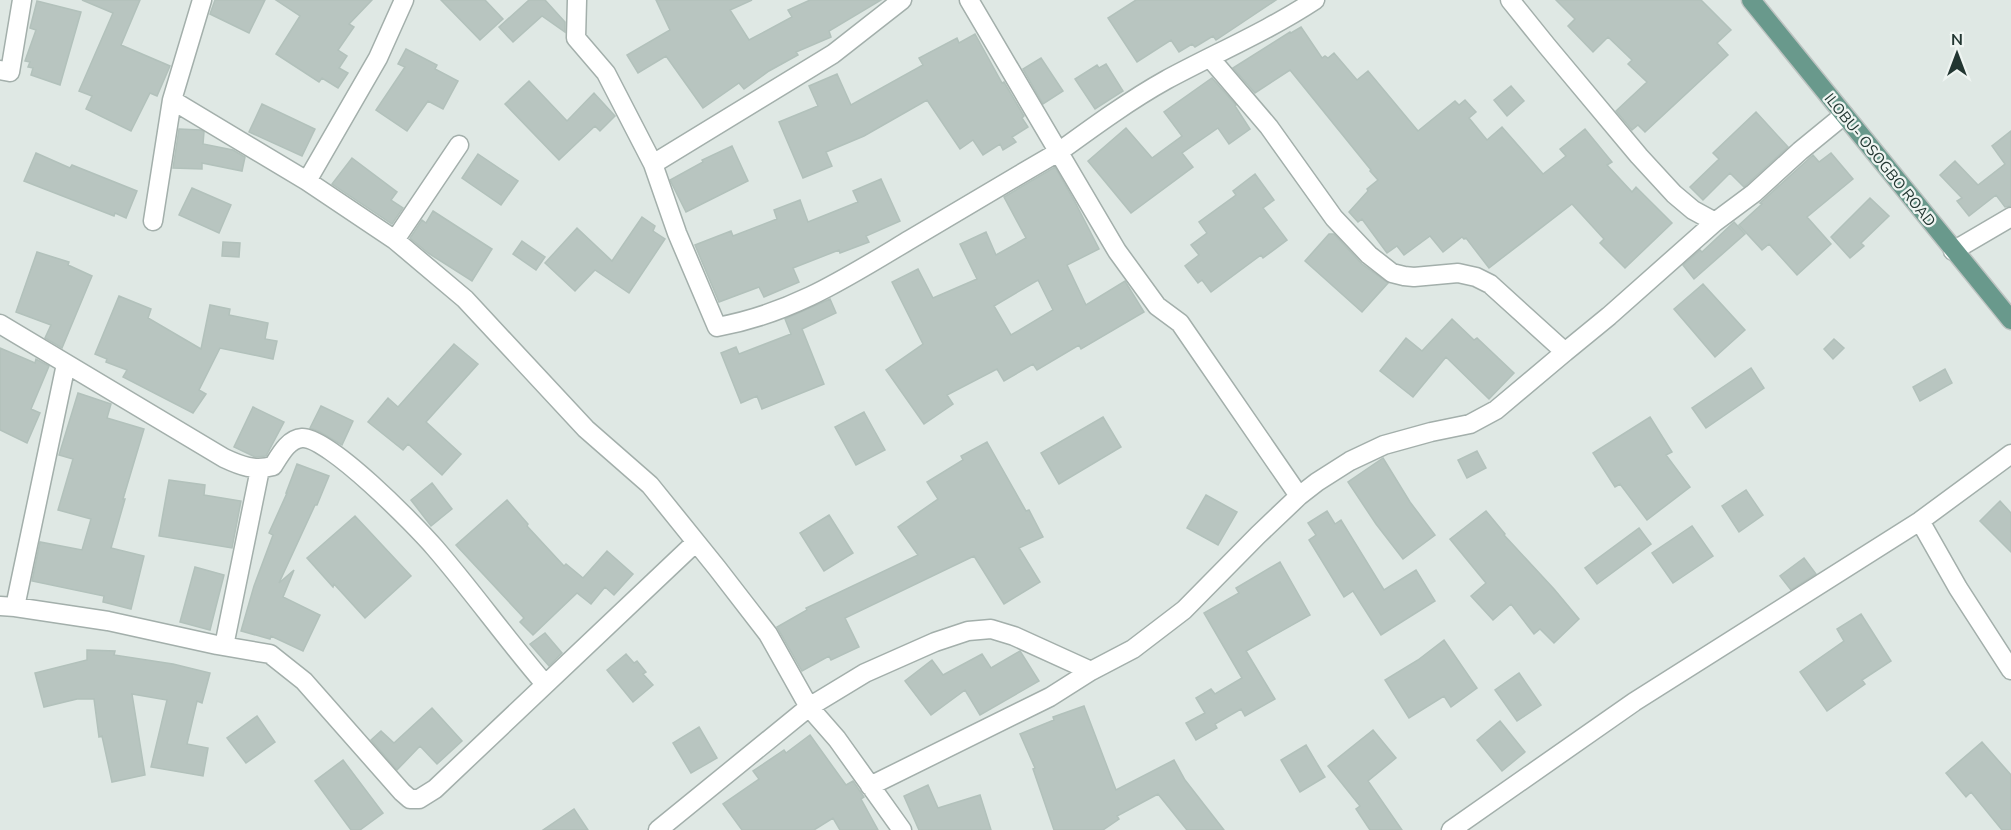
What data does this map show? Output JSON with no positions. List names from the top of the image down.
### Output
{
  "streets": {
    "main road": ["ILOBU- OSOGBO ROAD"]
  },
  "north": "top"
}
